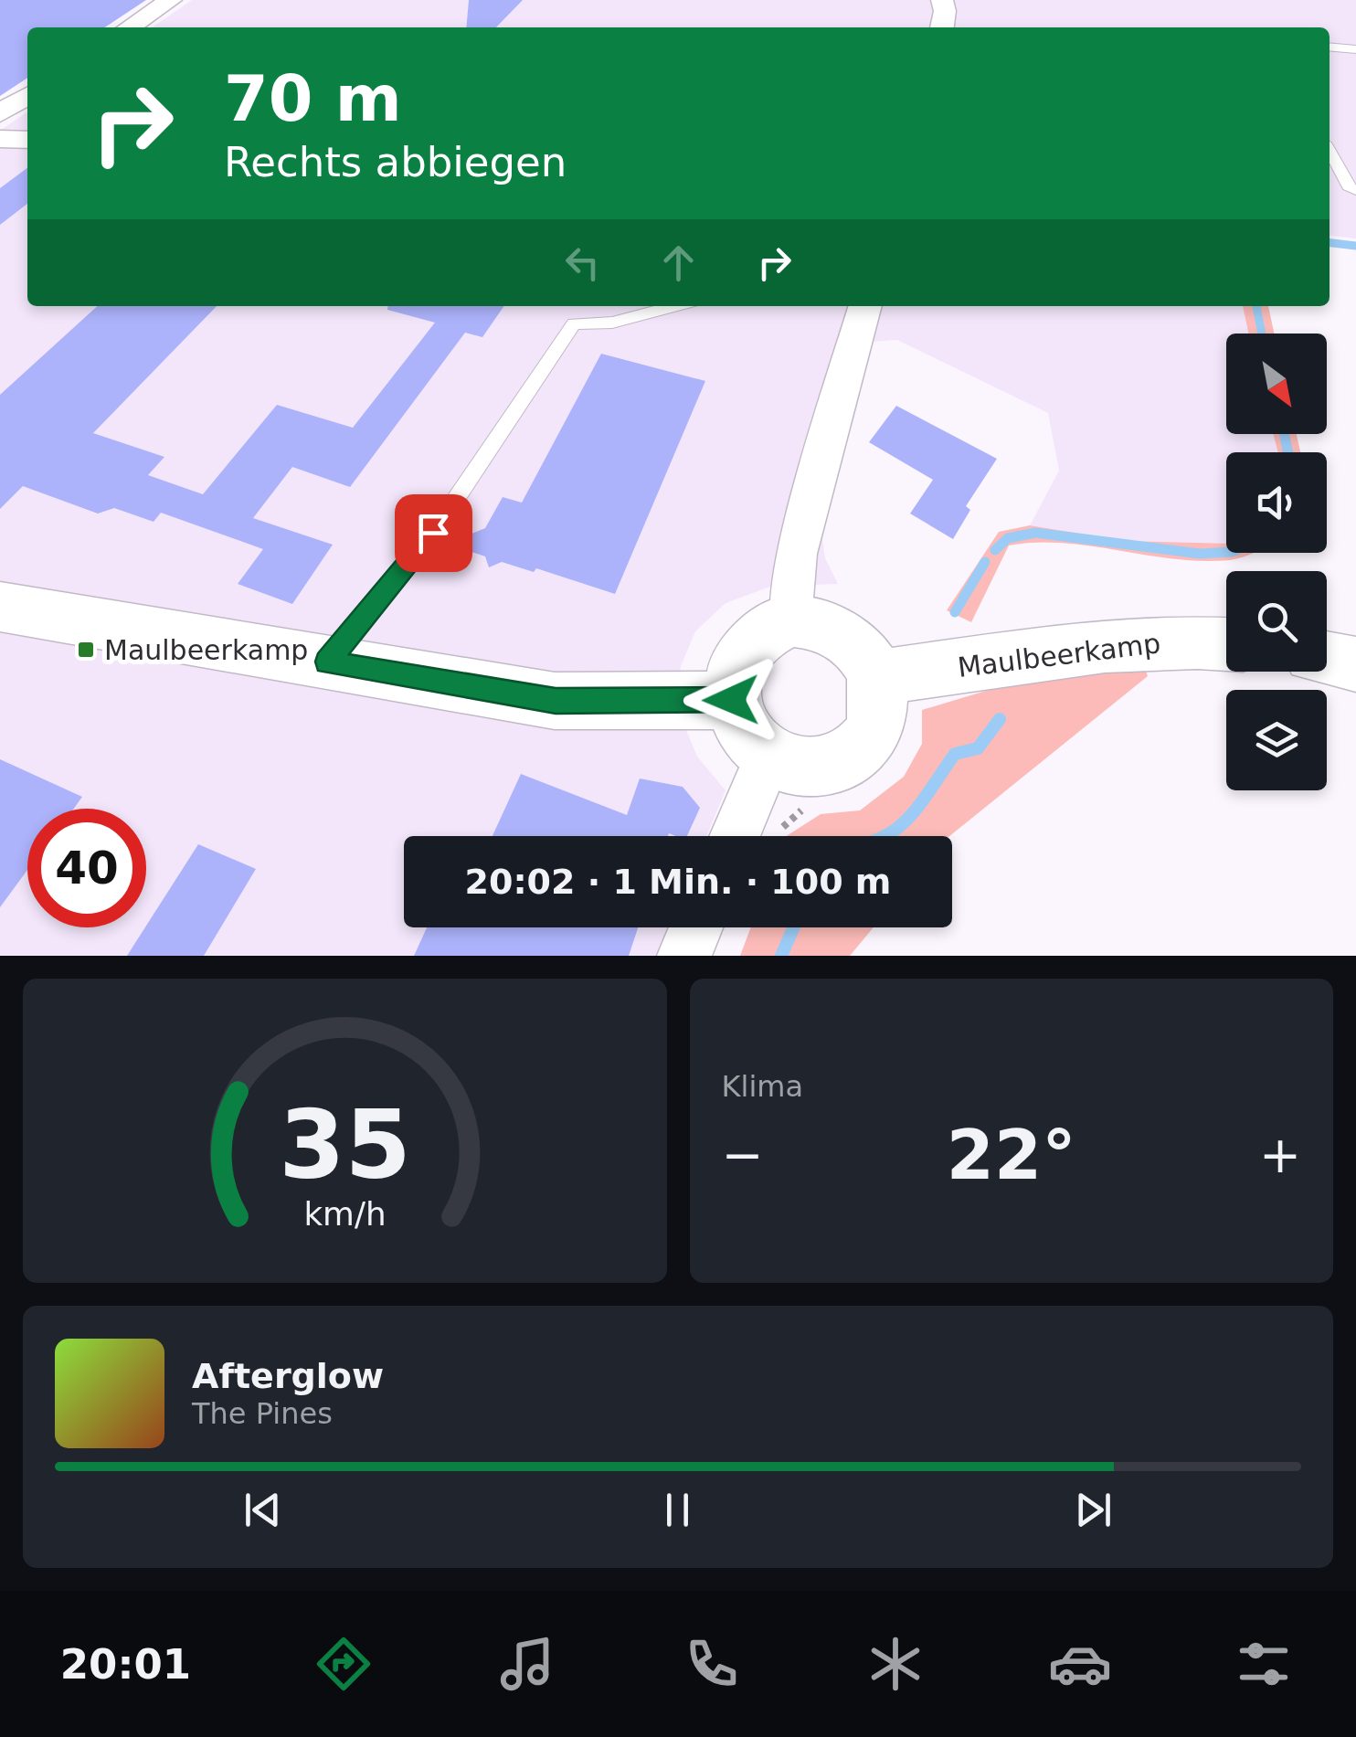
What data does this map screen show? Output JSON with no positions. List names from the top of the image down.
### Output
{
  "streets": {
    "street": ["Maulbeerkamp"]
  },
  "places": {
    "transit": ["Maulbeerkamp"]
  },
  "north": "bottom right",
  "page": {
    "turn": ["70 m", "Rechts abbiegen"],
    "limit": "40",
    "trip": "20:02 · 1 Min. · 100 m",
    "tile": "Klima",
    "heat": ["−", "22°", "+"],
    "song": ["Afterglow", "The Pines"],
    "tabs": "20:01",
    "gauge": ["35", "km/h"]
  }
}
